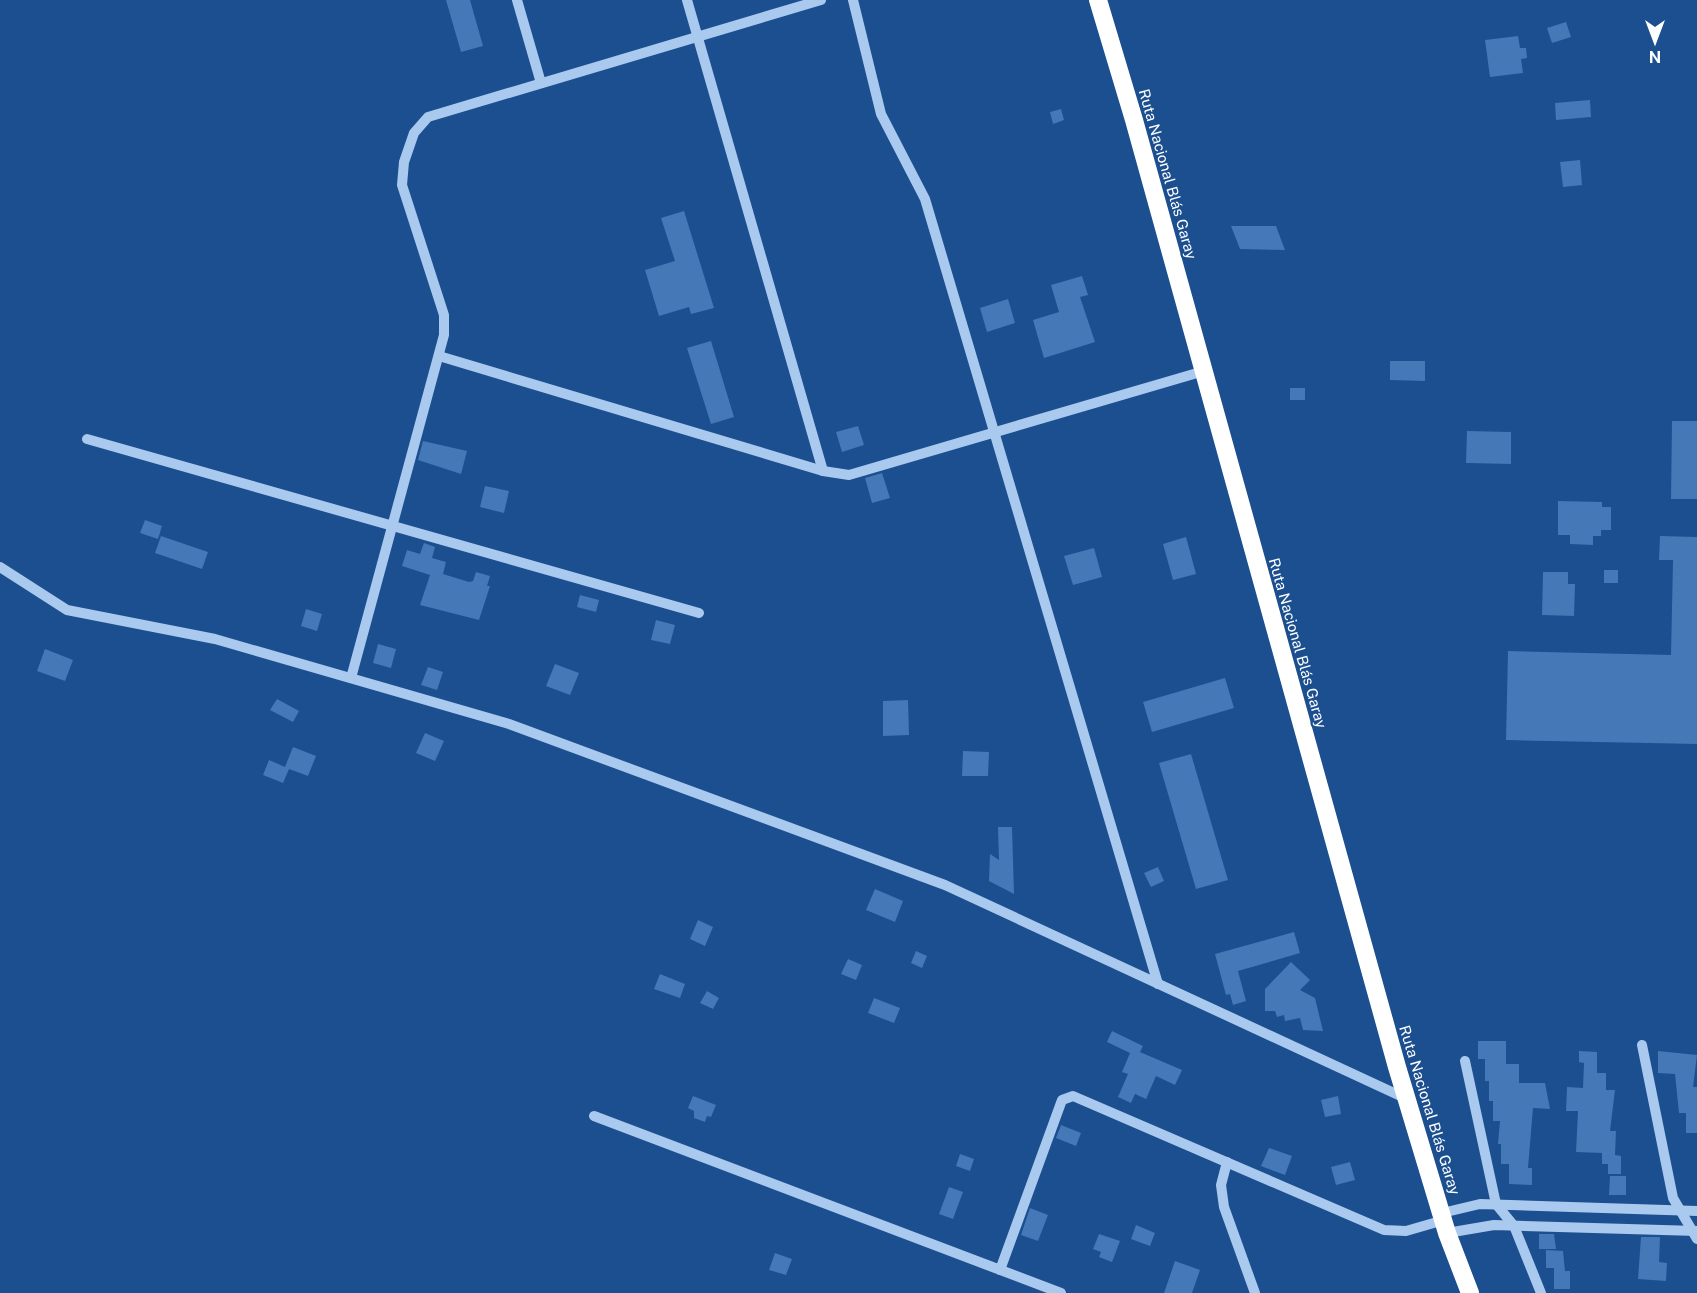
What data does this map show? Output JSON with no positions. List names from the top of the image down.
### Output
{
  "streets": {
    "highway": ["Ruta Nacional Blás Garay"]
  },
  "north": "bottom"
}
